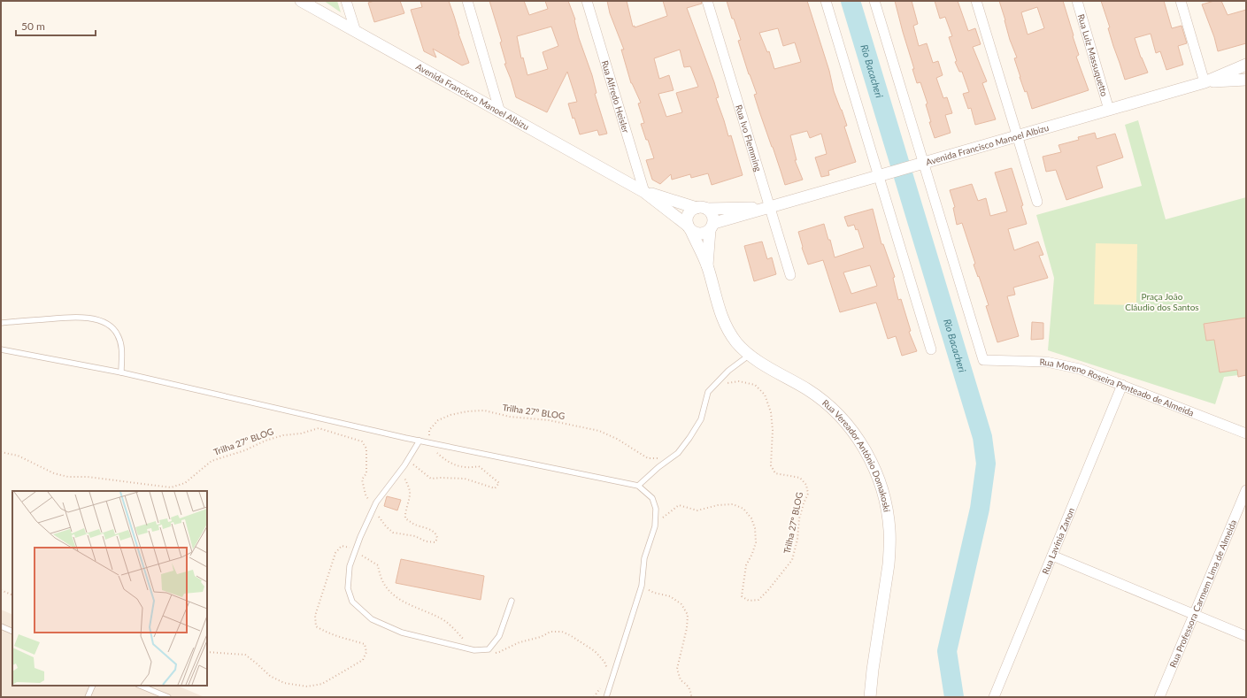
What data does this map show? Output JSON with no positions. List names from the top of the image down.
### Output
{
  "streets": {
    "street": [
      "Rua Luiz Massuquetto",
      "Avenida Francisco Manoel Albizu",
      "Rua Alfredo Heisler",
      "Rua Ivo Flemming",
      "Rua Moreno Roseira Penteado de Almeida",
      "Rua Vereador Antônio Domakoski",
      "Rua Lavínia Zanon",
      "Rua Professora Carmem Lima de Almeida"
    ],
    "path": ["Trilha 27º BLOG"]
  },
  "crossings": [
    ["Rua Luiz Massuquetto", "Avenida Francisco Manoel Albizu"],
    ["Avenida Francisco Manoel Albizu", "Rua Alfredo Heisler"],
    ["Avenida Francisco Manoel Albizu", "Rua Ivo Flemming"],
    ["Avenida Francisco Manoel Albizu", "Rua Moreno Roseira Penteado de Almeida"],
    ["Avenida Francisco Manoel Albizu", "Rua Vereador Antônio Domakoski"],
    ["Rua Moreno Roseira Penteado de Almeida", "Rua Lavínia Zanon"]
  ],
  "water": ["Rio Bacacheri"],
  "parks": ["Praça João Cláudio dos Santos"],
  "scale_bar": "50 m"
}
